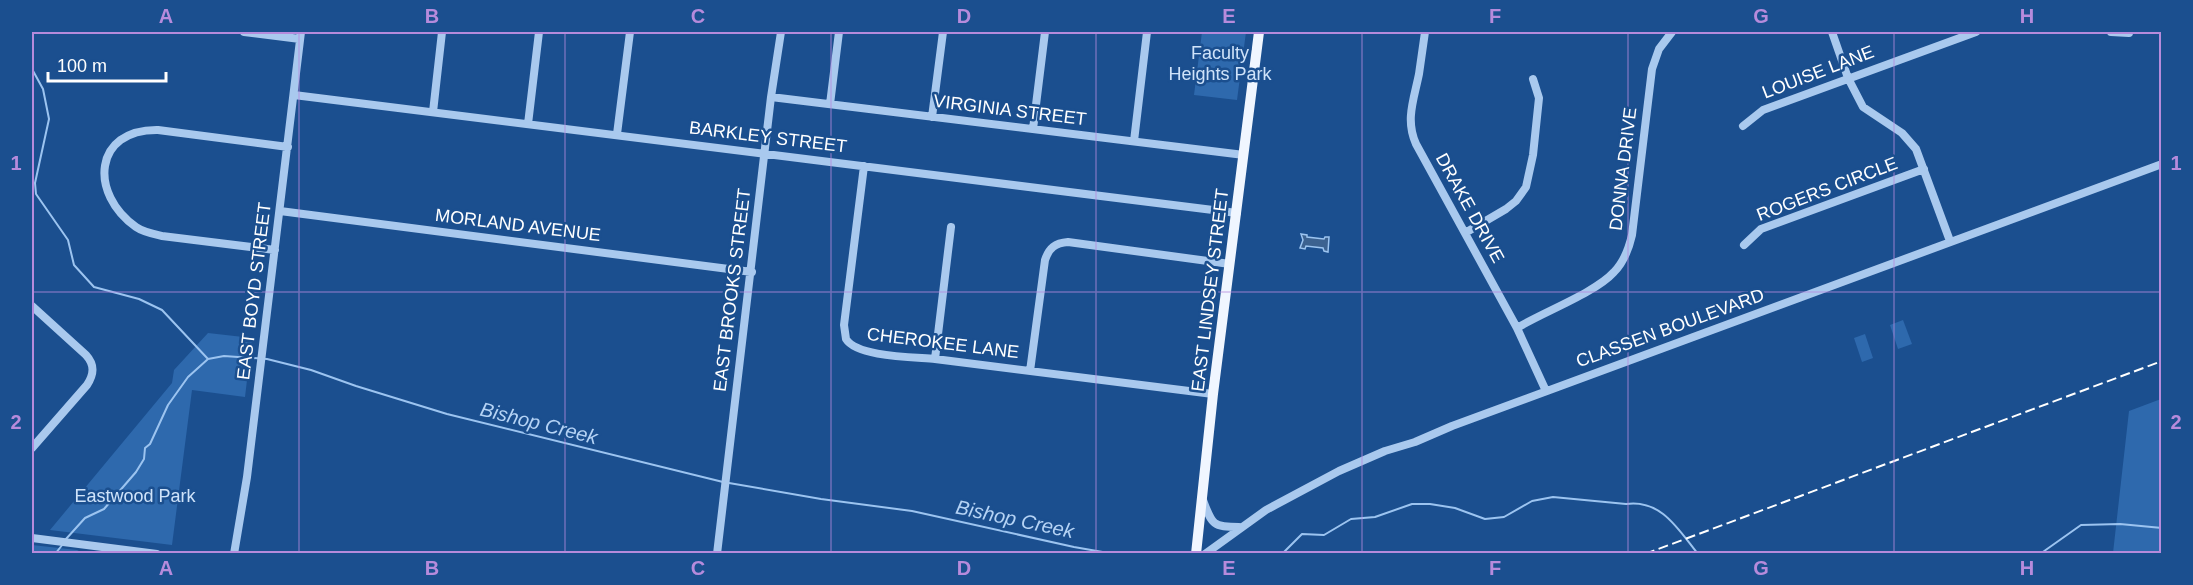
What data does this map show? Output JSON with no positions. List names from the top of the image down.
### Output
{
  "streets": {
    "main road": ["EAST LINDSEY STREET"],
    "street": [
      "LOUISE LANE",
      "VIRGINIA STREET",
      "BARKLEY STREET",
      "DONNA DRIVE",
      "ROGERS CIRCLE",
      "DRAKE DRIVE",
      "MORLAND AVENUE",
      "EAST BROOKS STREET",
      "EAST BOYD STREET",
      "CLASSEN BOULEVARD",
      "CHEROKEE LANE"
    ]
  },
  "crossings": [
    ["VIRGINIA STREET", "EAST BROOKS STREET"],
    ["VIRGINIA STREET", "EAST LINDSEY STREET"],
    ["BARKLEY STREET", "EAST BROOKS STREET"],
    ["BARKLEY STREET", "EAST LINDSEY STREET"],
    ["BARKLEY STREET", "EAST BOYD STREET"],
    ["BARKLEY STREET", "CHEROKEE LANE"],
    ["DONNA DRIVE", "DRAKE DRIVE"],
    ["DRAKE DRIVE", "CLASSEN BOULEVARD"],
    ["MORLAND AVENUE", "EAST BROOKS STREET"],
    ["MORLAND AVENUE", "EAST BOYD STREET"],
    ["EAST LINDSEY STREET", "CHEROKEE LANE"]
  ],
  "water": ["Bishop Creek"],
  "parks": ["Faculty Heights Park", "Eastwood Park"],
  "scale_bar": "100 m",
  "grid": {
    "columns": [
      "A",
      "B",
      "C",
      "D",
      "E",
      "F",
      "G",
      "H"
    ],
    "rows": ["1", "2"]
  }
}
